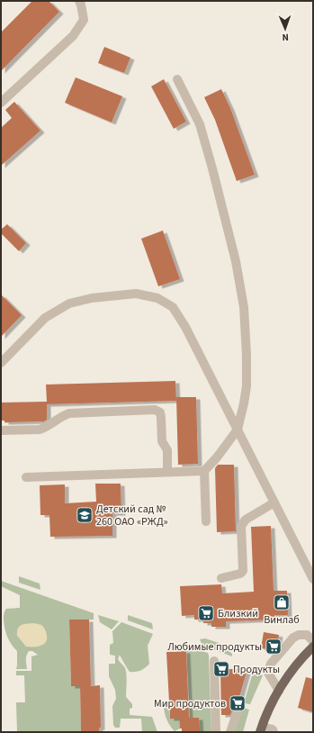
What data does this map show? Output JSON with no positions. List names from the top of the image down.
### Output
{
  "places": {
    "school or university": ["Детский сад № 260 ОАО «РЖД»"],
    "shop": ["Винлаб"],
    "supermarket": [
      "Близкий",
      "Любимые продукты",
      "Продукты",
      "Мир продуктов"
    ]
  },
  "north": "bottom"
}
